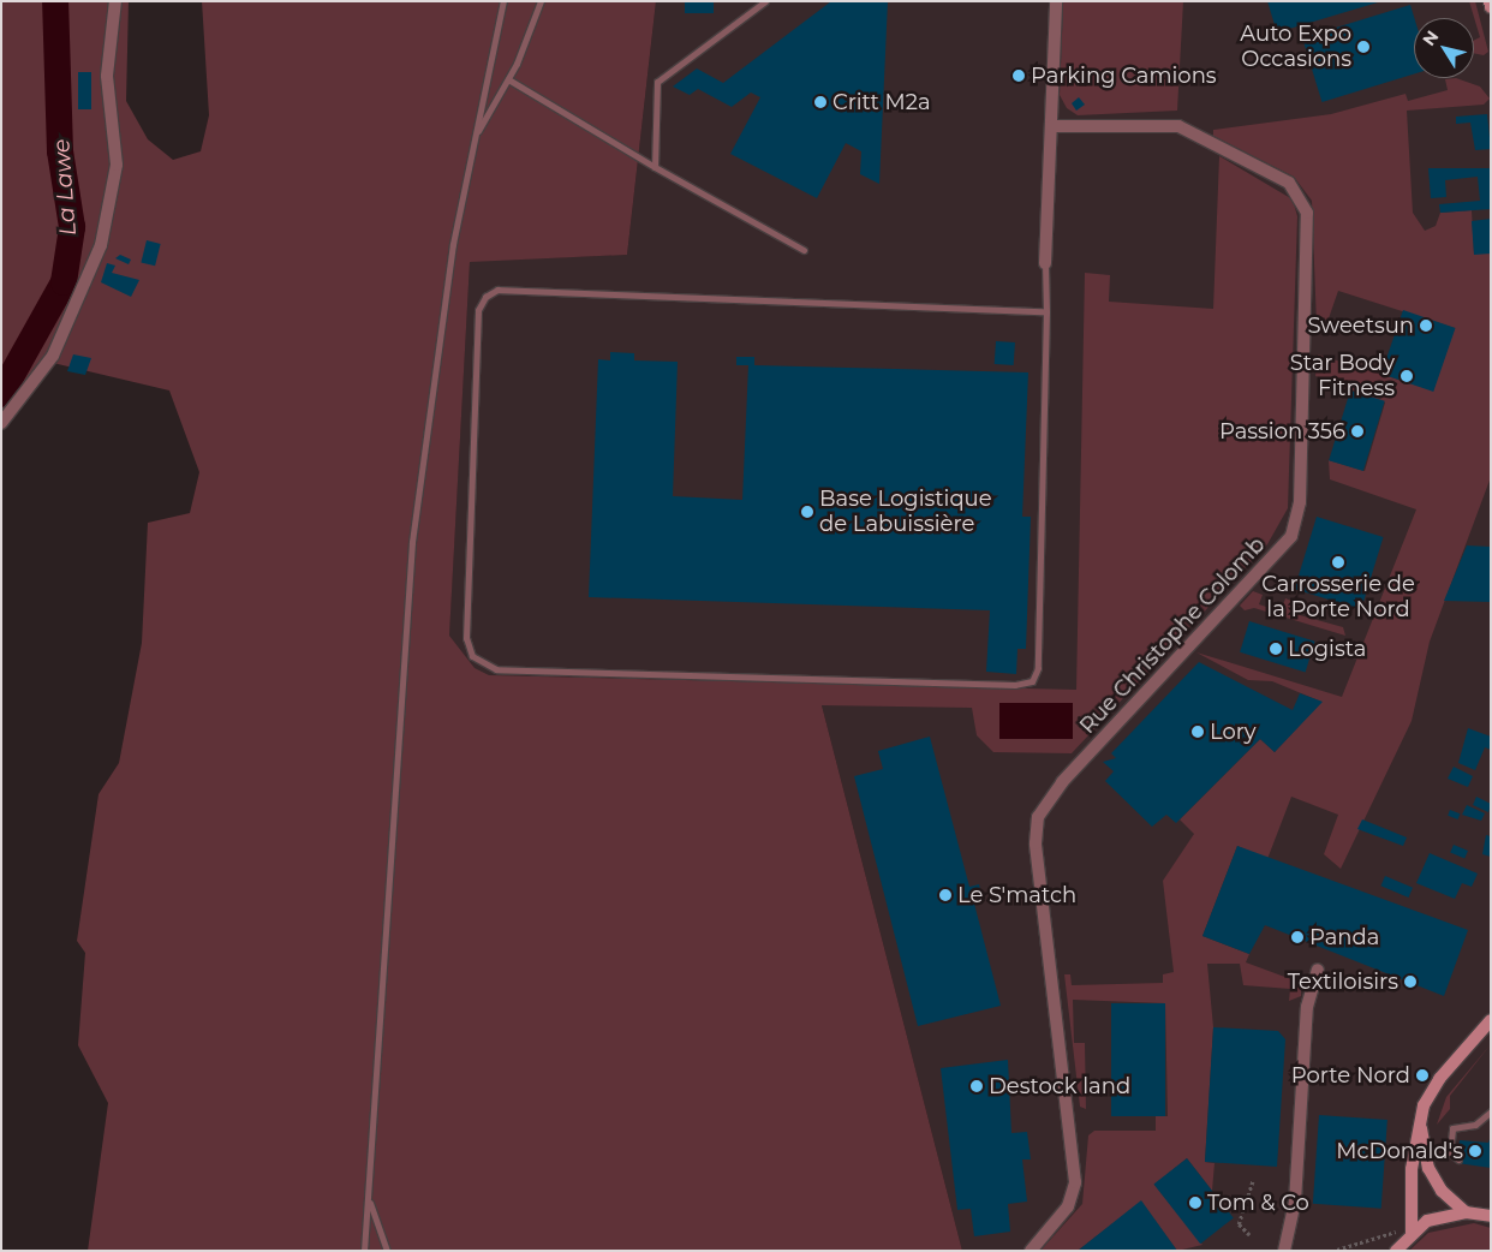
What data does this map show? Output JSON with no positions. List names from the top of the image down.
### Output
{
  "streets": {
    "street": ["Rue Christophe Colomb"]
  },
  "water": ["La Lawe"],
  "places": [
    "Auto Expo Occasions",
    "Parking Camions",
    "Critt M2a",
    "Sweetsun",
    "Star Body Fitness",
    "Passion 356",
    "Base Logistique de Labuissière",
    "Carrosserie de la Porte Nord",
    "Logista",
    "Lory",
    "Le S'match",
    "Panda",
    "Textiloisirs",
    "Porte Nord",
    "Destock land",
    "McDonald's",
    "Tom & Co"
  ],
  "north": "top left"
}
